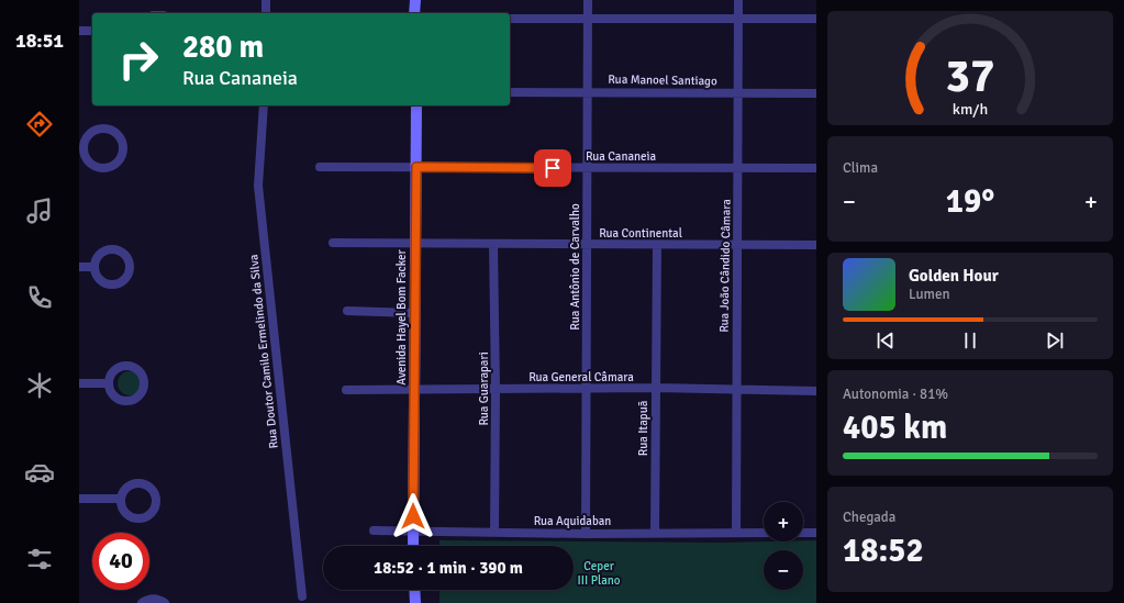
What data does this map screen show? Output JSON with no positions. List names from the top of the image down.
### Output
{
  "streets": {
    "street": [
      "Rua Manoel Santiago",
      "Rua Cananeia",
      "Rua Continental",
      "Rua João Cândido Câmara",
      "Rua Antônio de Carvalho",
      "Avenida Hayel Bom Facker",
      "Rua Doutor Camilo Ermelindo da Silva",
      "Rua General Câmara",
      "Rua Guarapari",
      "Rua Itapuã",
      "Rua Aquidaban"
    ]
  },
  "crossings": [
    ["Rua Manoel Santiago", "Rua João Cândido Câmara"],
    ["Rua Manoel Santiago", "Rua Antônio de Carvalho"],
    ["Rua Cananeia", "Rua João Cândido Câmara"],
    ["Rua Cananeia", "Rua Antônio de Carvalho"],
    ["Rua Cananeia", "Avenida Hayel Bom Facker"],
    ["Rua Continental", "Rua João Cândido Câmara"],
    ["Rua Continental", "Rua Antônio de Carvalho"],
    ["Rua Continental", "Avenida Hayel Bom Facker"],
    ["Rua Continental", "Rua Guarapari"],
    ["Rua Continental", "Rua Itapuã"],
    ["Rua João Cândido Câmara", "Rua General Câmara"],
    ["Rua João Cândido Câmara", "Rua Aquidaban"],
    ["Rua Antônio de Carvalho", "Rua General Câmara"],
    ["Rua Antônio de Carvalho", "Rua Aquidaban"],
    ["Avenida Hayel Bom Facker", "Rua General Câmara"],
    ["Avenida Hayel Bom Facker", "Rua Aquidaban"],
    ["Rua General Câmara", "Rua Guarapari"],
    ["Rua General Câmara", "Rua Itapuã"],
    ["Rua Guarapari", "Rua Aquidaban"],
    ["Rua Itapuã", "Rua Aquidaban"]
  ],
  "parks": ["Ceper III Plano"],
  "page": {
    "tabs": "18:51",
    "turn": ["280 m", "Rua Cananeia"],
    "tile": [
      "Clima",
      ["Autonomia · 81%", "405 km"],
      ["Chegada", "18:52"]
    ],
    "heat": ["−", "19°", "+"],
    "song": ["Golden Hour", "Lumen"],
    "map_buttons": ["+", "−"],
    "limit": "40",
    "trip": "18:52 · 1 min · 390 m",
    "gauge": ["37", "km/h"]
  }
}
